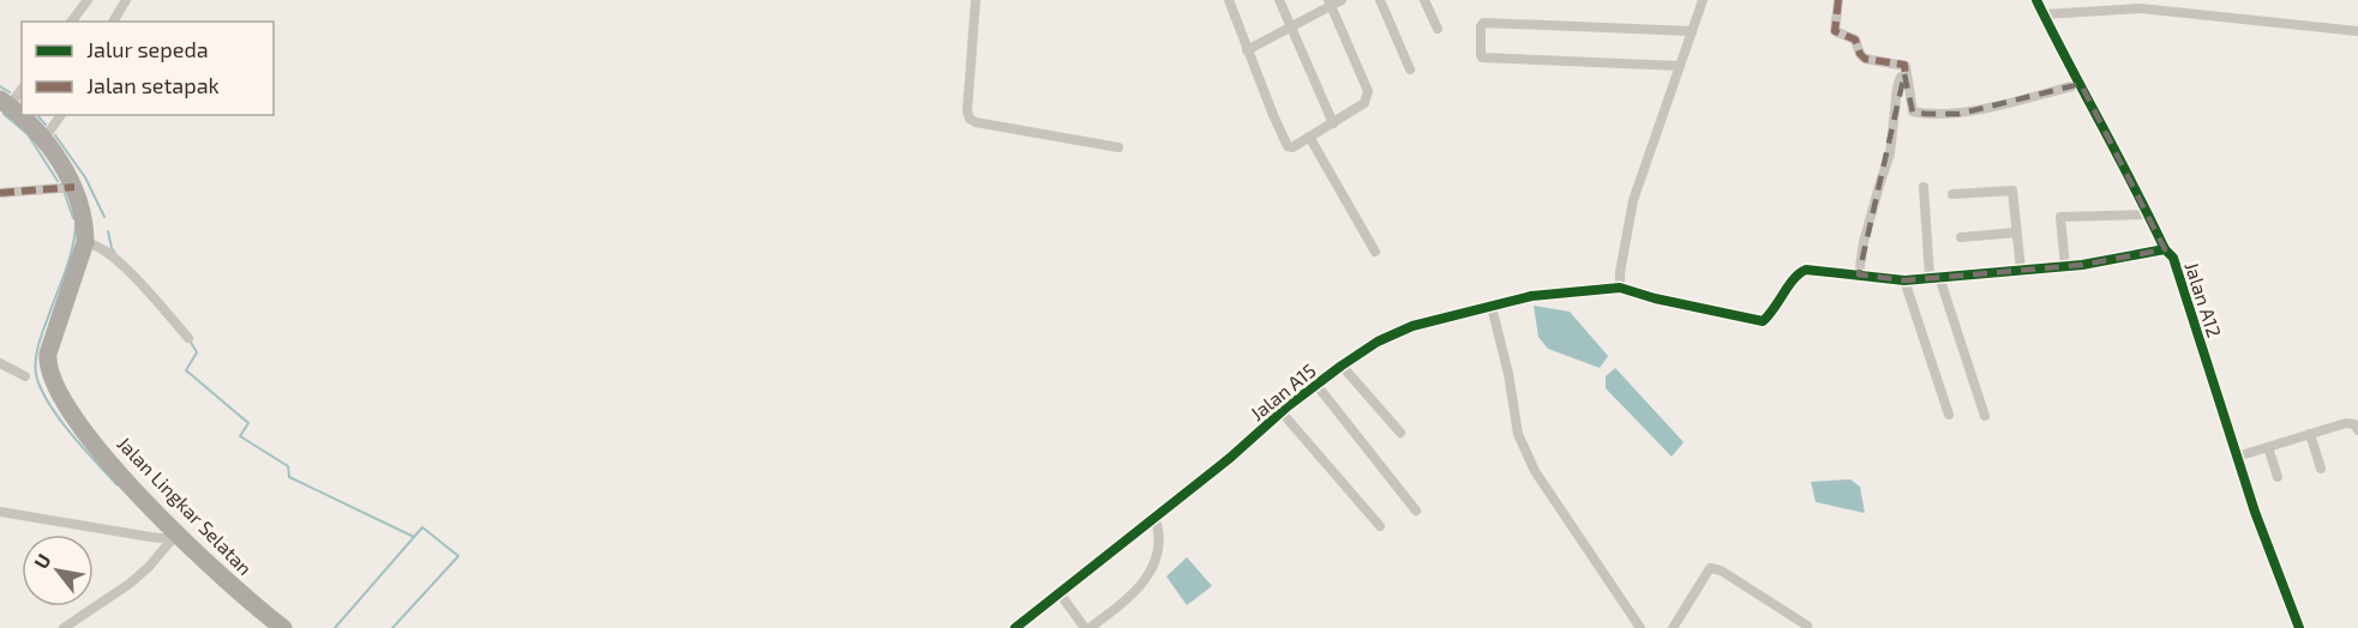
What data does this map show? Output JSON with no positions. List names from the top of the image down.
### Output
{
  "streets": {
    "highway": ["Jalan Lingkar Selatan"],
    "street": ["Jalan A12", "Jalan A15"]
  },
  "legend": ["Jalur sepeda", "Jalan setapak"],
  "north": "top left"
}
